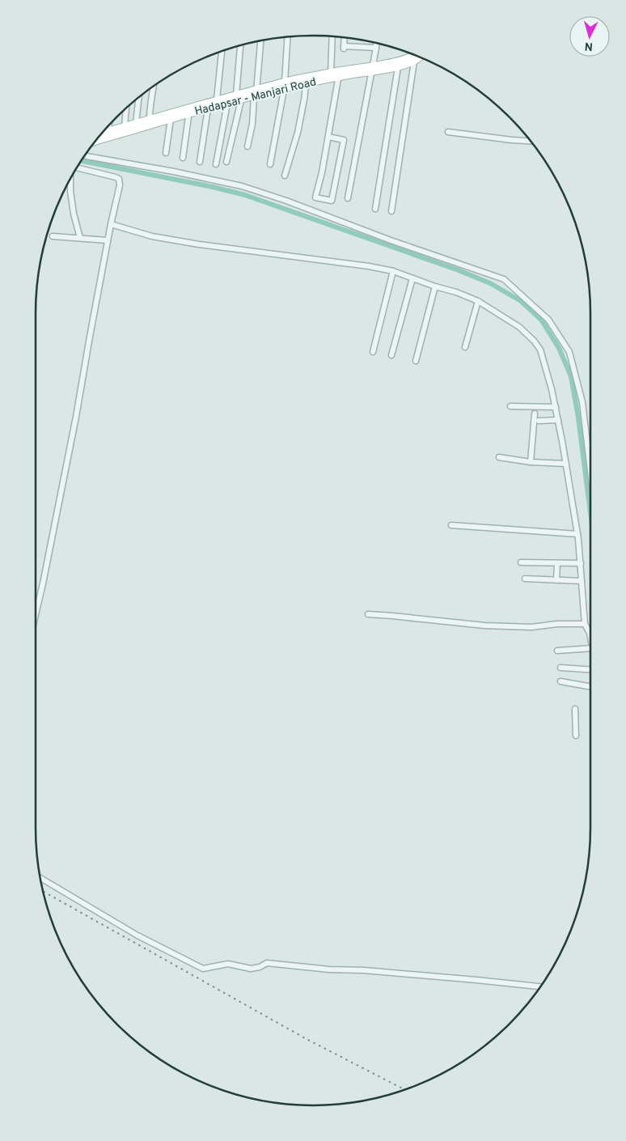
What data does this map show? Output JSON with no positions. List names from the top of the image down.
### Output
{
  "streets": {
    "main road": ["Hadapsar - Manjari Road"]
  },
  "north": "bottom"
}
